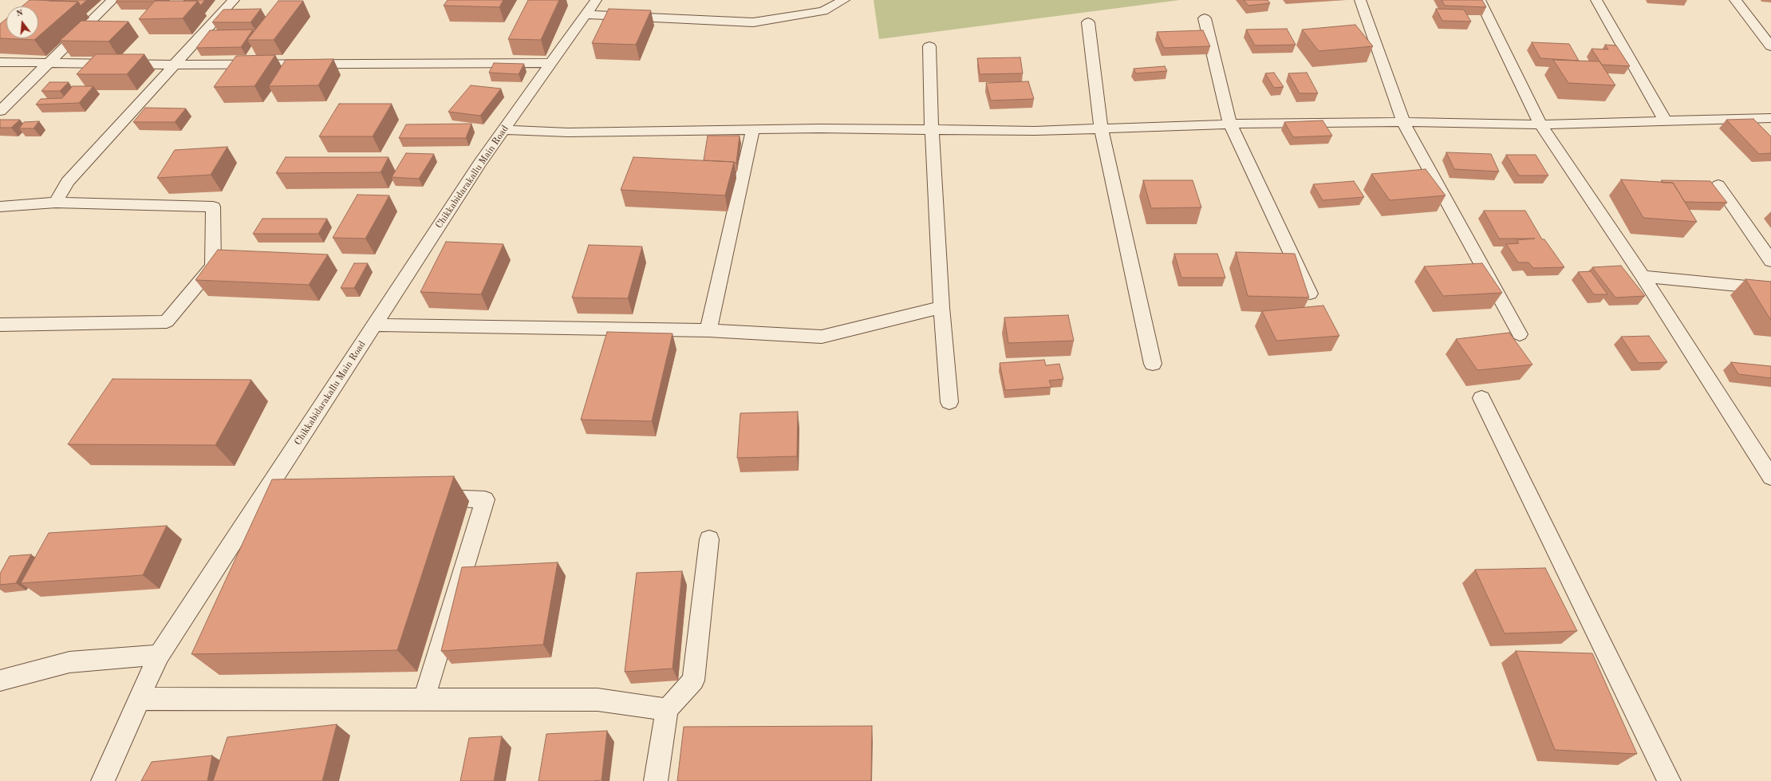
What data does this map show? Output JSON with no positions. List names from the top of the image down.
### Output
{
  "streets": {
    "street": ["Chikkabidarakallu Main Road"]
  },
  "north": "top"
}
